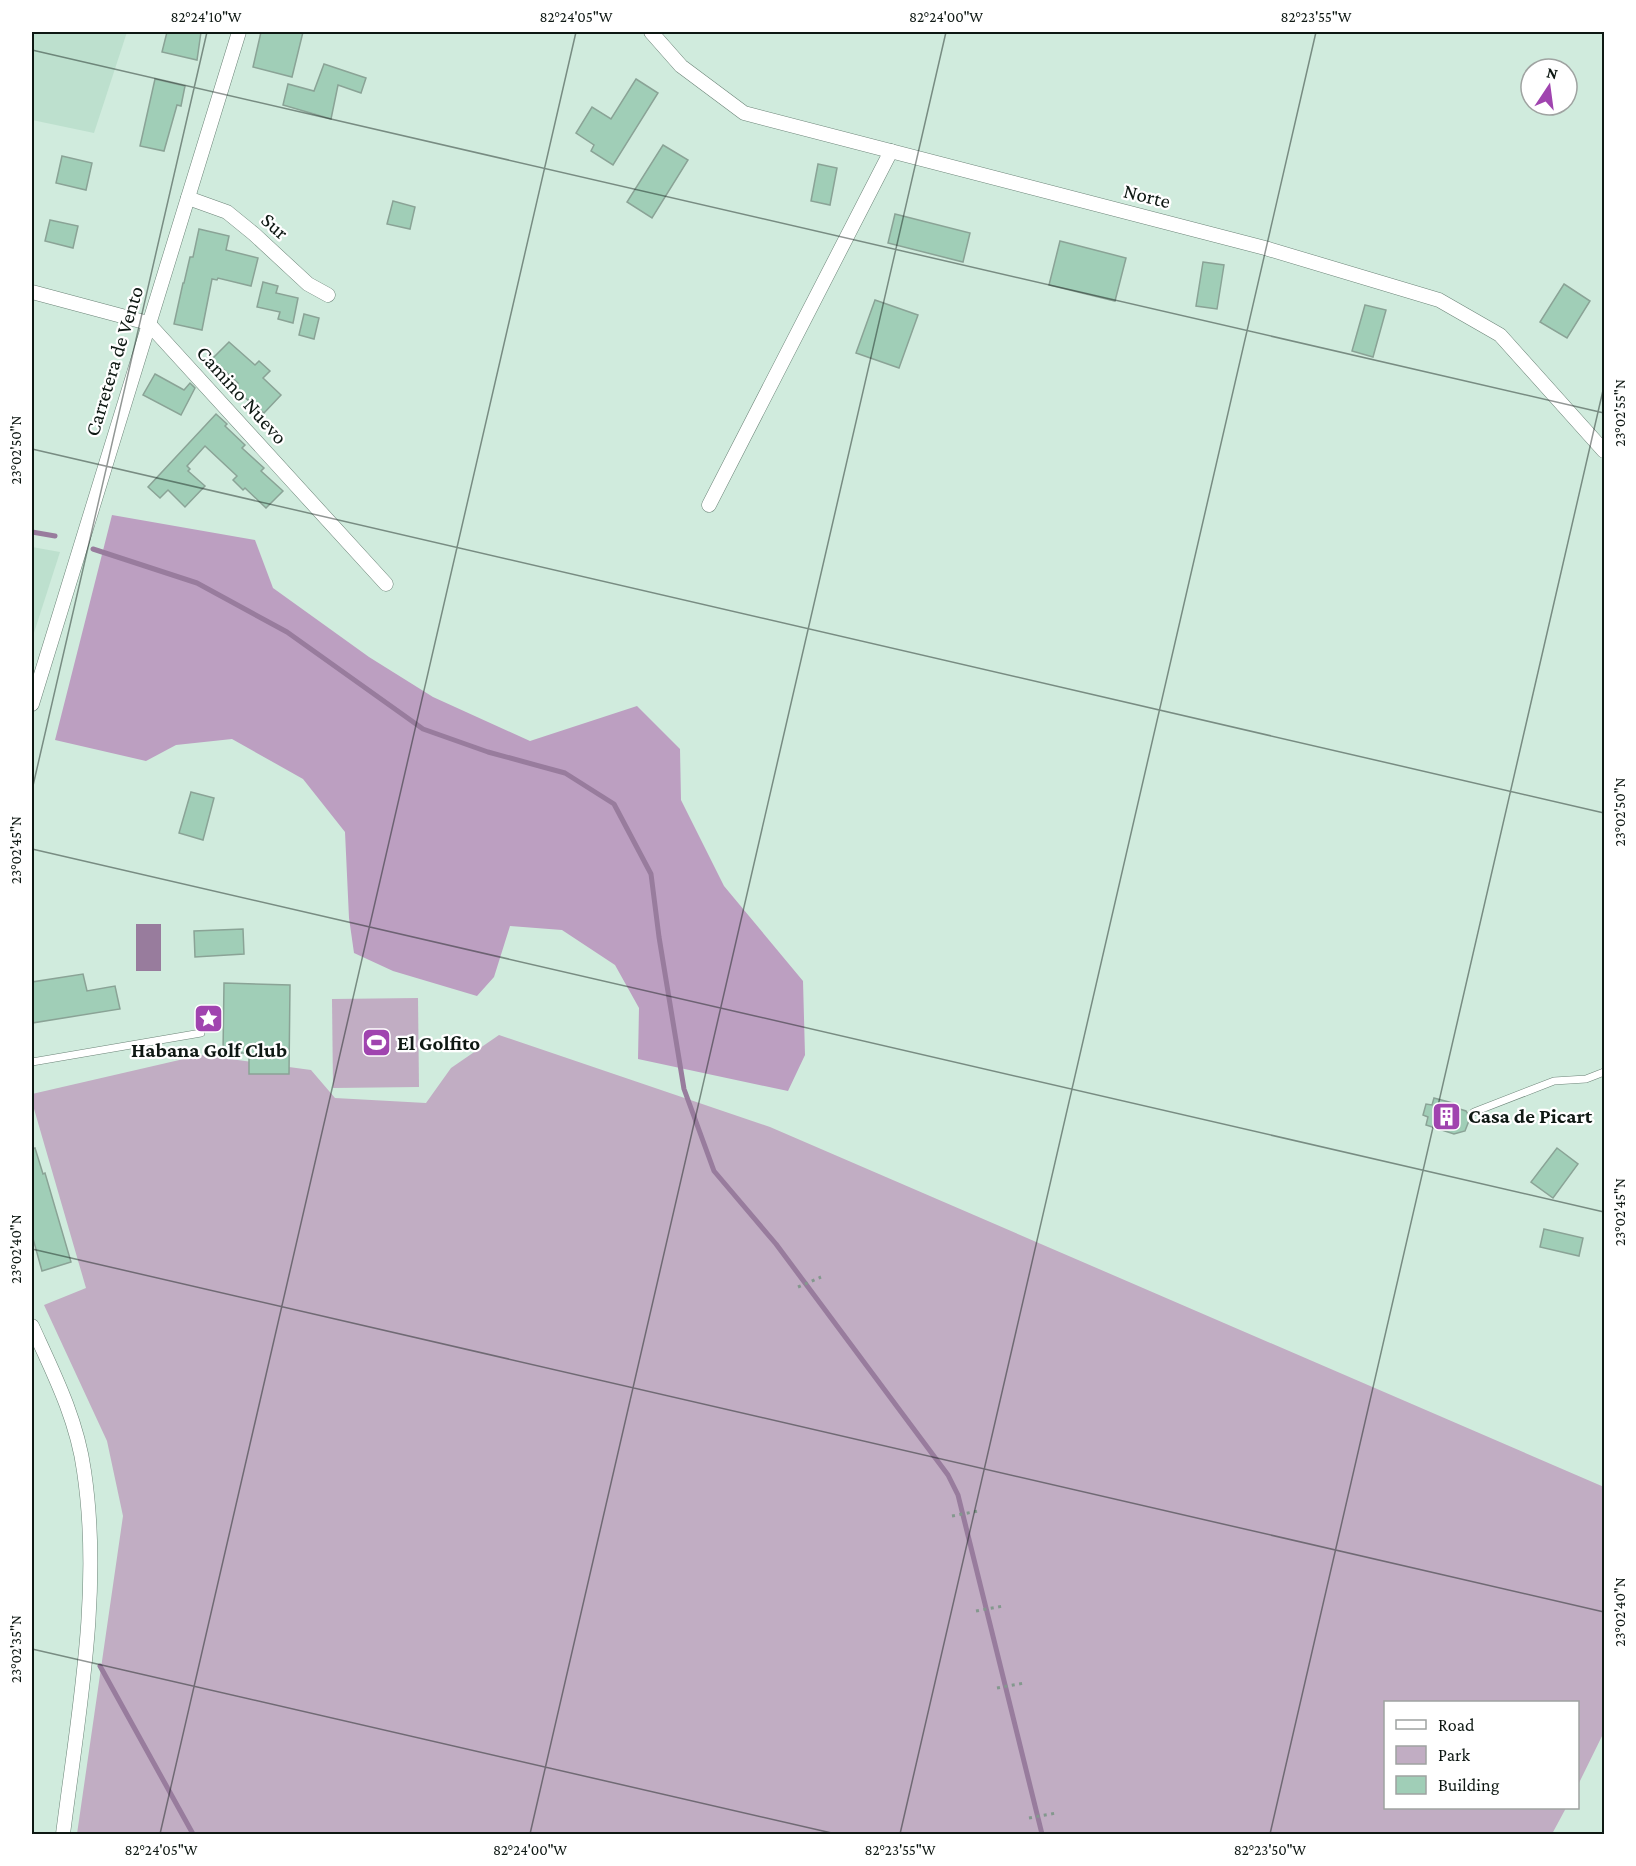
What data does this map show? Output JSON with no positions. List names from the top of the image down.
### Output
{
  "streets": {
    "street": [
      "Norte",
      "Sur",
      "Carretera de Vento",
      "Camino Nuevo"
    ]
  },
  "crossings": [
    ["Sur", "Carretera de Vento"],
    ["Carretera de Vento", "Camino Nuevo"]
  ],
  "places": {
    "place": ["Habana Golf Club"],
    "sports": ["El Golfito"],
    "building": ["Casa de Picart"]
  },
  "legend": ["Road", "Park", "Building"],
  "north": "top",
  "coordinates": [
    "82°24'10\"W",
    "82°24'05\"W",
    "82°24'00\"W",
    "82°23'55\"W",
    "23°02'55\"N",
    "23°02'50\"N",
    "23°02'45\"N",
    "23°02'40\"N",
    "23°02'35\"N",
    "82°23'50\"W"
  ]
}
